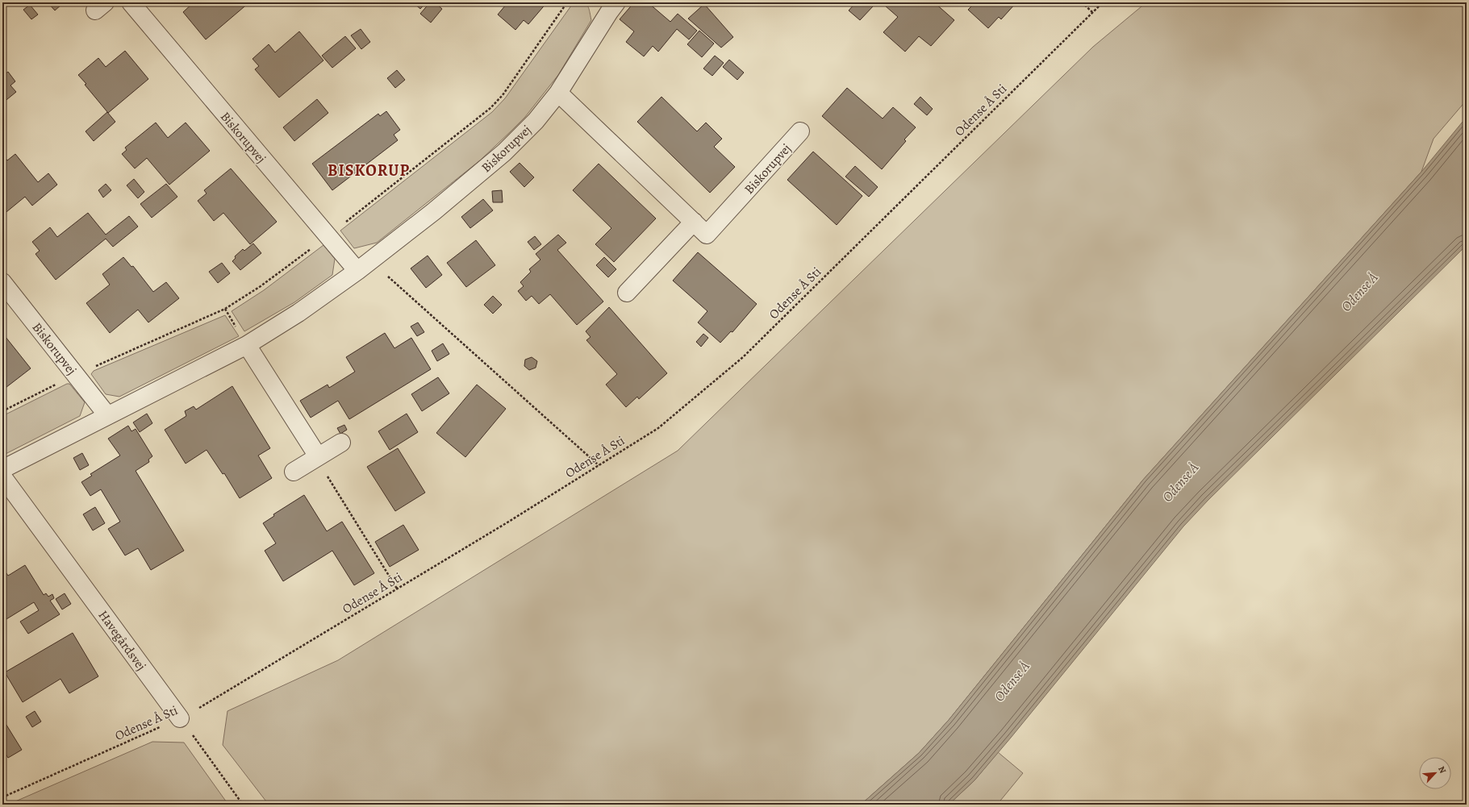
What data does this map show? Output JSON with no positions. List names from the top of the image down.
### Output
{
  "streets": {
    "street": ["Biskorupvej", "Havegårdsvej"],
    "path": ["Odense Å Sti"]
  },
  "crossings": [
    ["Odense Å Sti", "Havegårdsvej"]
  ],
  "districts": ["BISKORUP"],
  "water": ["Odense Å"],
  "north": "top right"
}
